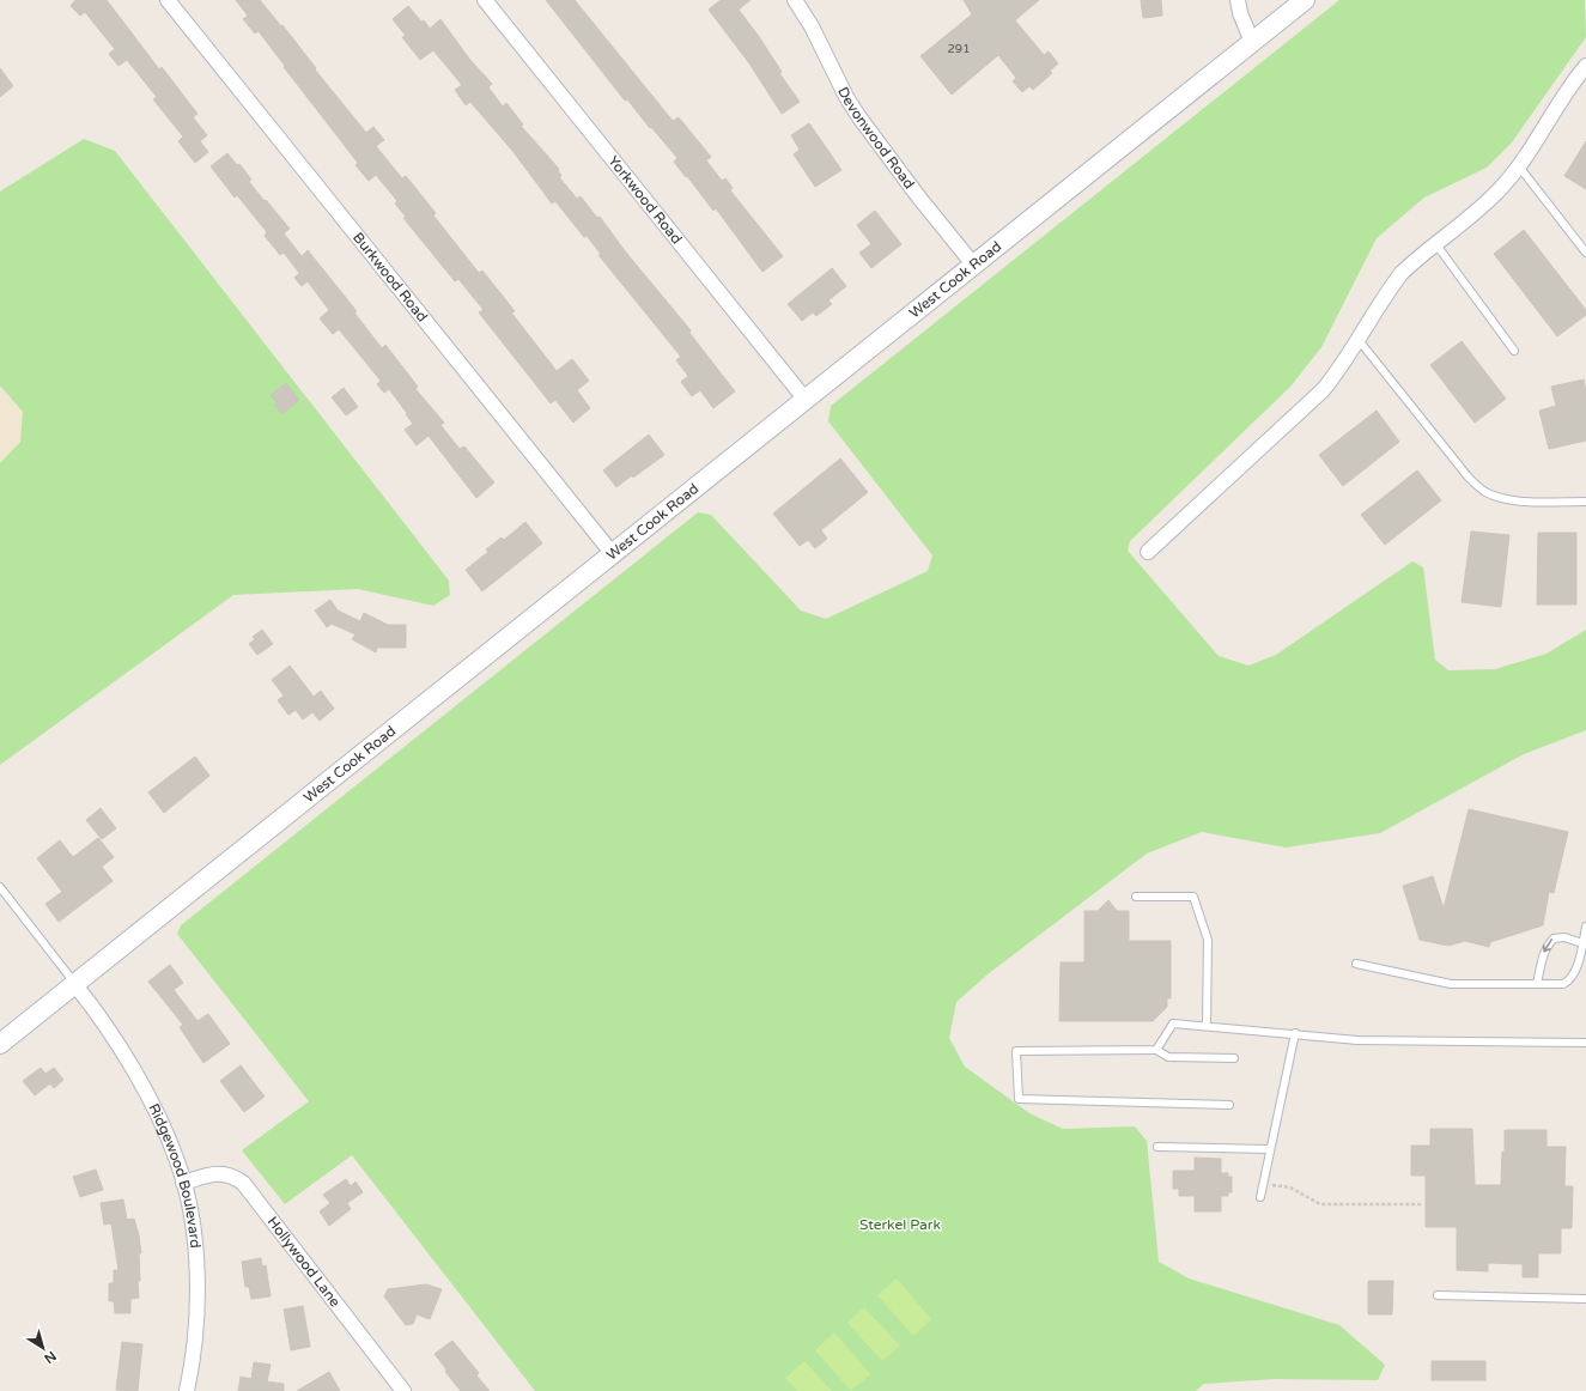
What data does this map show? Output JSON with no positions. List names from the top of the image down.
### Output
{
  "streets": {
    "main road": ["West Cook Road"],
    "street": [
      "Devonwood Road",
      "Yorkwood Road",
      "Burkwood Road",
      "Ridgewood Boulevard",
      "Hollywood Lane"
    ]
  },
  "crossings": [
    ["Devonwood Road", "West Cook Road"],
    ["Yorkwood Road", "West Cook Road"],
    ["Burkwood Road", "West Cook Road"],
    ["West Cook Road", "Ridgewood Boulevard"],
    ["Ridgewood Boulevard", "Hollywood Lane"]
  ],
  "parks": ["Sterkel Park"],
  "house_numbers": ["291"],
  "north": "bottom right"
}
